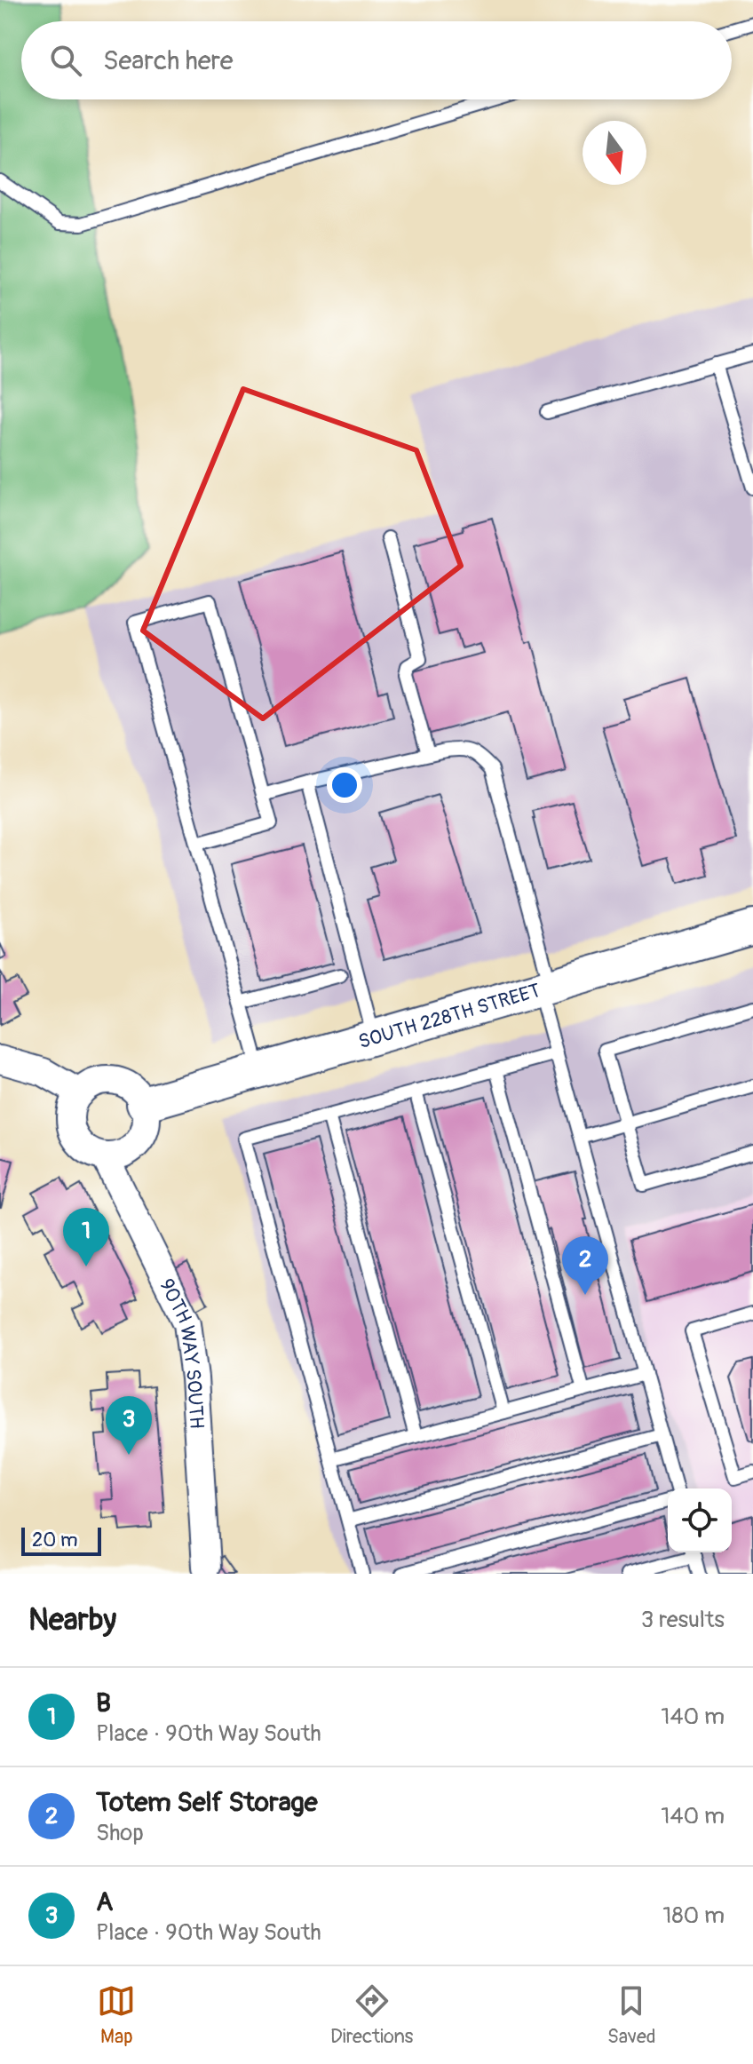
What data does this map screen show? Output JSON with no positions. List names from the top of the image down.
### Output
{
  "streets": {
    "street": ["SOUTH 228TH STREET", "90TH WAY SOUTH"]
  },
  "crossings": [
    ["SOUTH 228TH STREET", "90TH WAY SOUTH"]
  ],
  "scale_bar": "20 m",
  "north": "bottom",
  "page": {
    "search": "Search here",
    "pins": ["1", "2", "3"],
    "scale": "20 m",
    "heading": ["Nearby", "3 results"],
    "list": [
      {
        "mark": "1",
        "name": "B",
        "note": "Place · 90th Way South",
        "value": "140 m"
      },
      {
        "mark": "2",
        "name": "Totem Self Storage",
        "note": "Shop",
        "value": "140 m"
      },
      {
        "mark": "3",
        "name": "A",
        "note": "Place · 90th Way South",
        "value": "180 m"
      }
    ],
    "nav": ["Map", "Directions", "Saved"]
  }
}
